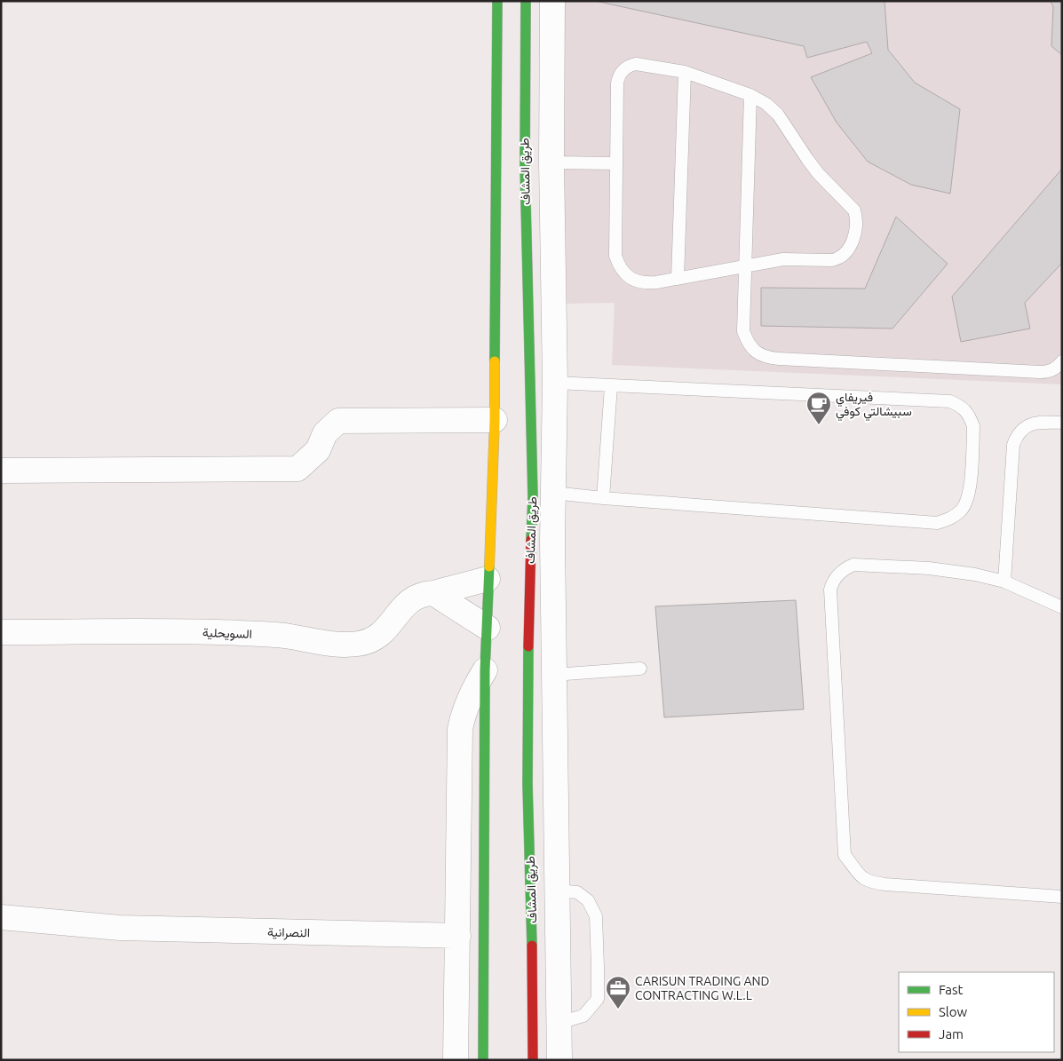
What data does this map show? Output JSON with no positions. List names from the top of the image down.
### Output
{
  "streets": {
    "street": ["طريق المشاف", "السويحلية", "النصرانية"]
  },
  "places": {
    "cafe": ["فيريفاي سبيشالتي كوفي"],
    "office": ["CARISUN TRADING AND CONTRACTING W.L.L"]
  },
  "legend": ["Fast", "Slow", "Jam"]
}
